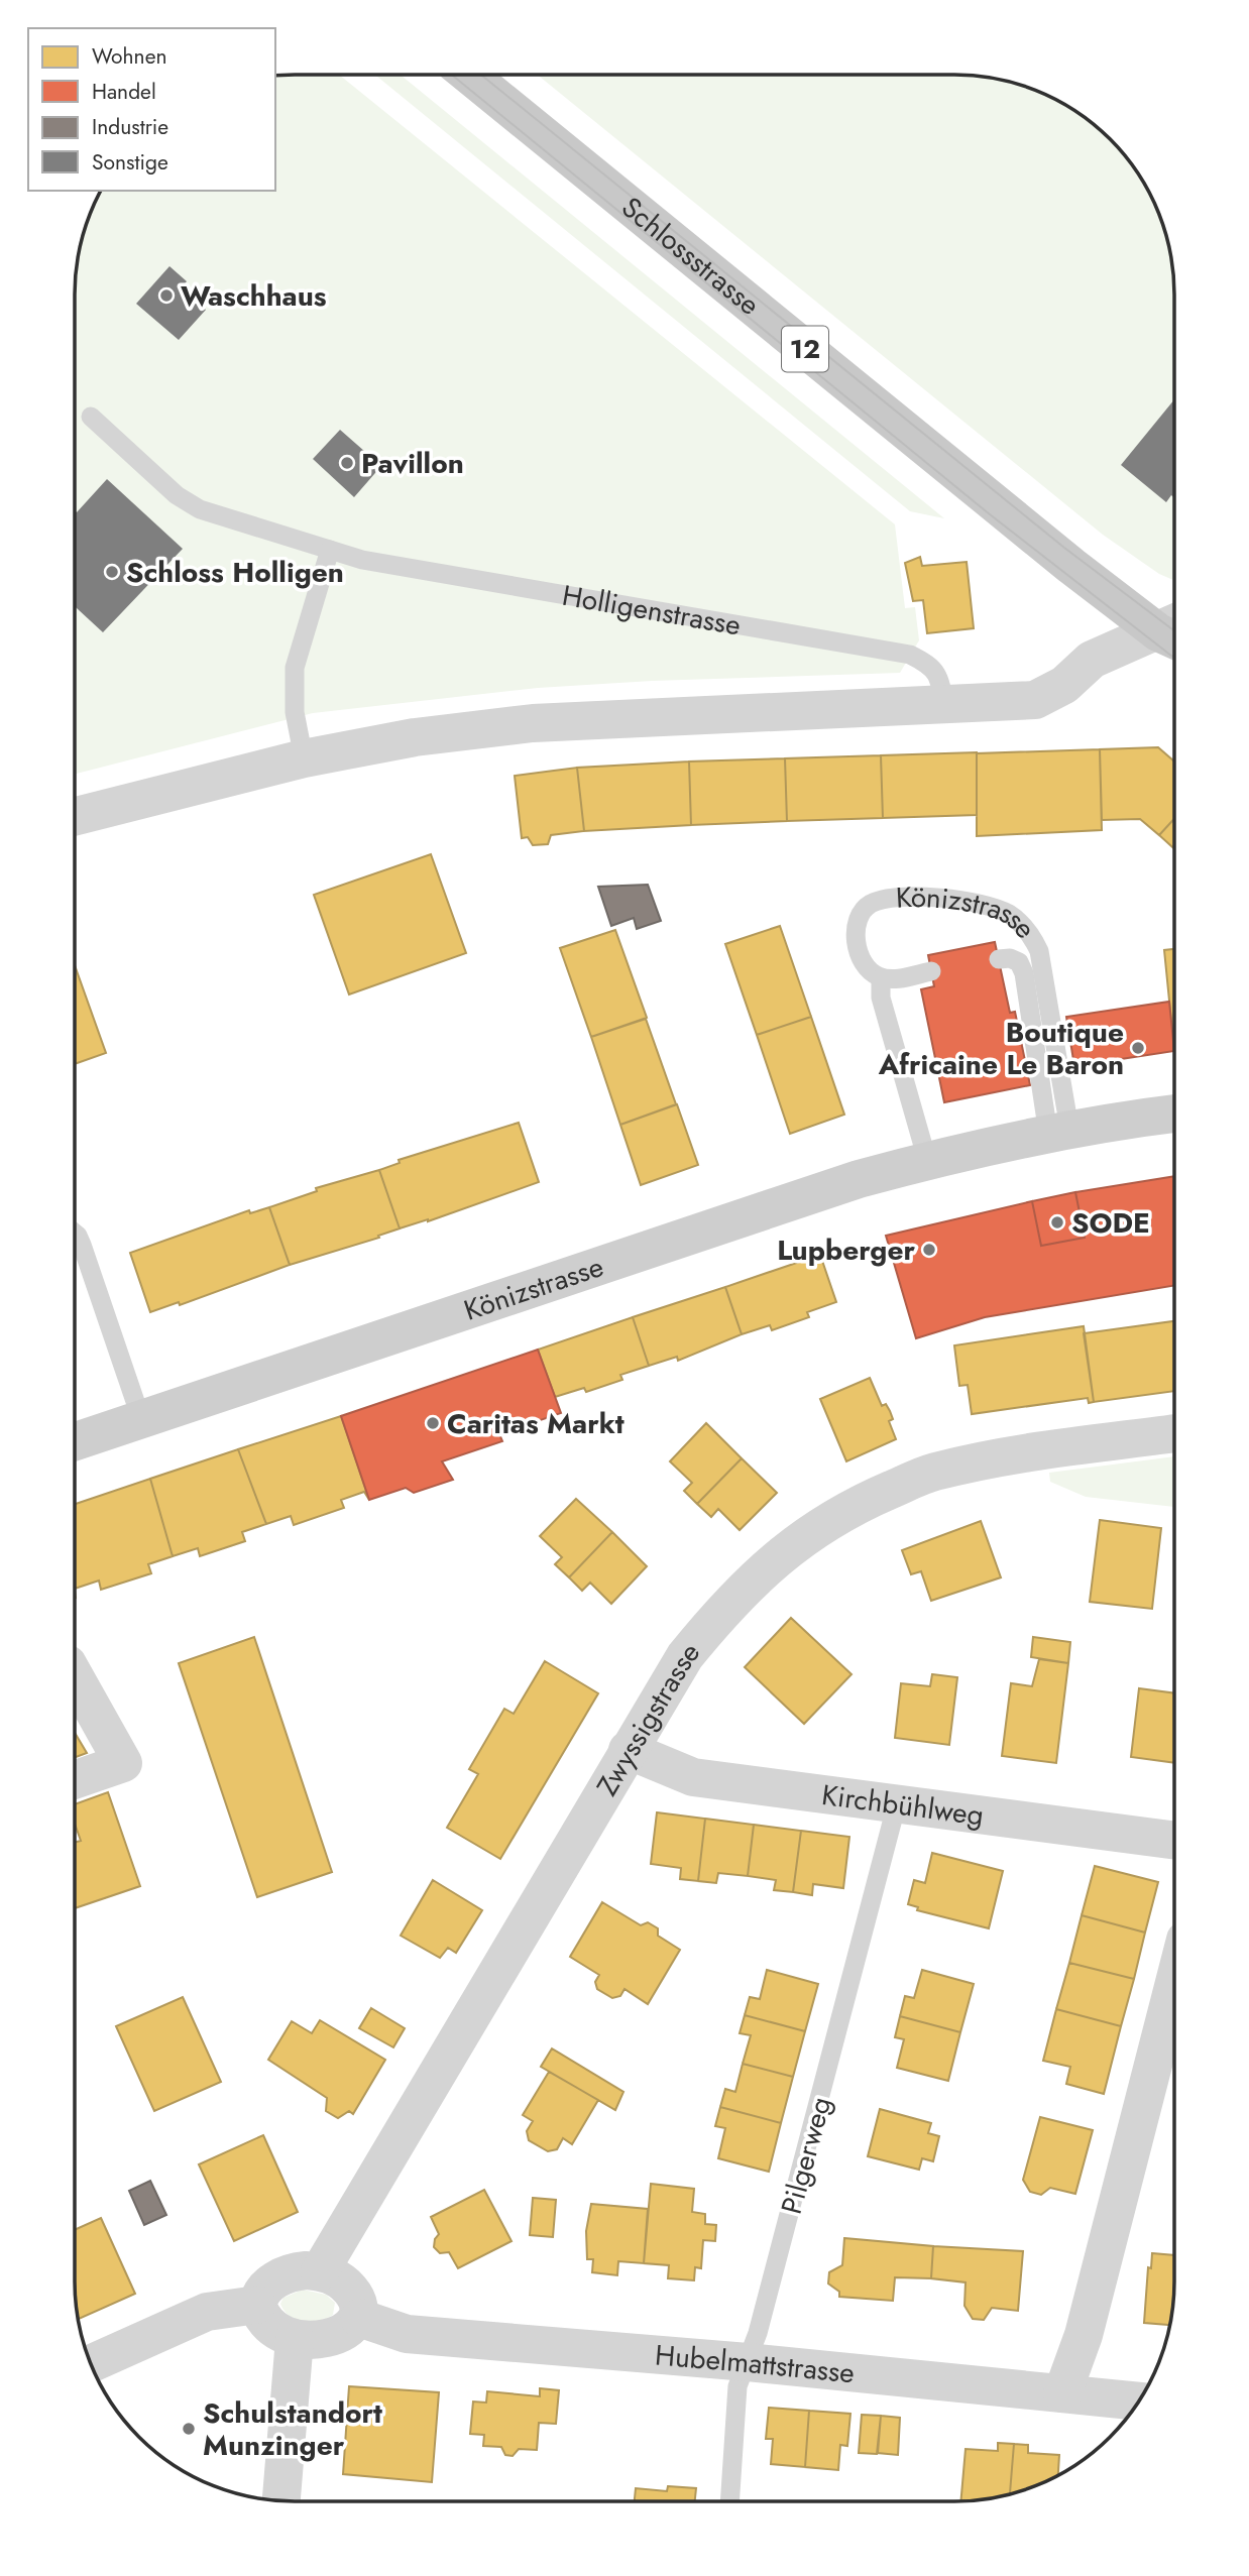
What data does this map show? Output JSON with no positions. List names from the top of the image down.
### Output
{
  "streets": {
    "main road": ["Schlossstrasse", "12", "Könizstrasse"],
    "street": ["Zwyssigstrasse", "Kirchbühlweg", "Hubelmattstrasse"],
    "lane": ["Holligenstrasse", "Pilgerweg"]
  },
  "crossings": [
    ["Zwyssigstrasse", "Kirchbühlweg"],
    ["Zwyssigstrasse", "Hubelmattstrasse"],
    ["Kirchbühlweg", "Pilgerweg"],
    ["Pilgerweg", "Hubelmattstrasse"]
  ],
  "places": [
    "Waschhaus",
    "Pavillon",
    "Schloss Holligen",
    "Boutique Africaine Le Baron",
    "SODE",
    "Lupberger",
    "Caritas Markt",
    "Schulstandort Munzinger"
  ],
  "legend": [
    "Wohnen",
    "Handel",
    "Industrie",
    "Sonstige"
  ]
}
